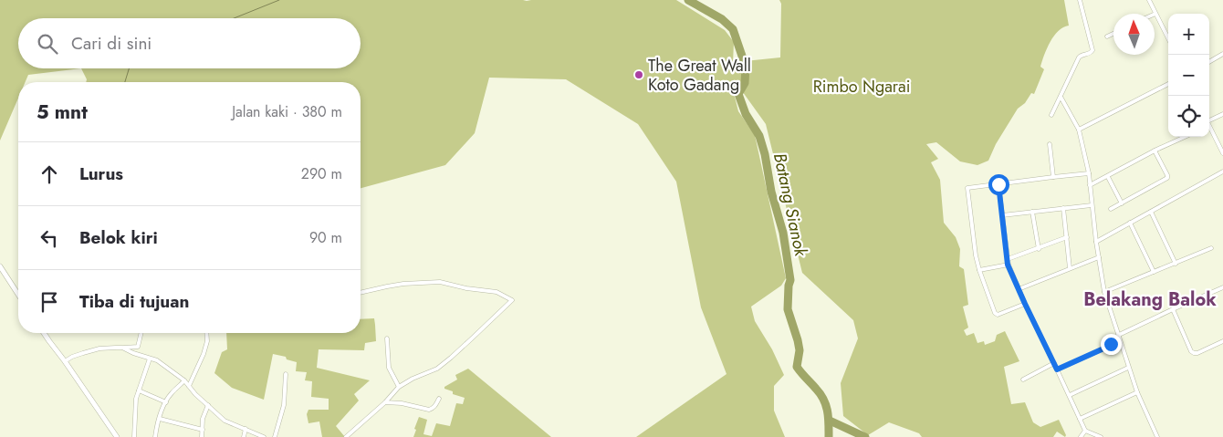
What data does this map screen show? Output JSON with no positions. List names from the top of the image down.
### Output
{
  "districts": ["Belakang Balok"],
  "water": ["Batang Sianok"],
  "parks": ["Rimbo Ngarai"],
  "places": ["The Great Wall Koto Gadang"],
  "north": "top",
  "page": {
    "map_buttons": ["+", "−"],
    "search": "Cari di sini",
    "heading": ["5 mnt", "Jalan kaki · 380 m"],
    "list": [
      ["Lurus", "290 m"],
      ["Belok kiri", "90 m"],
      "Tiba di tujuan"
    ]
  }
}
